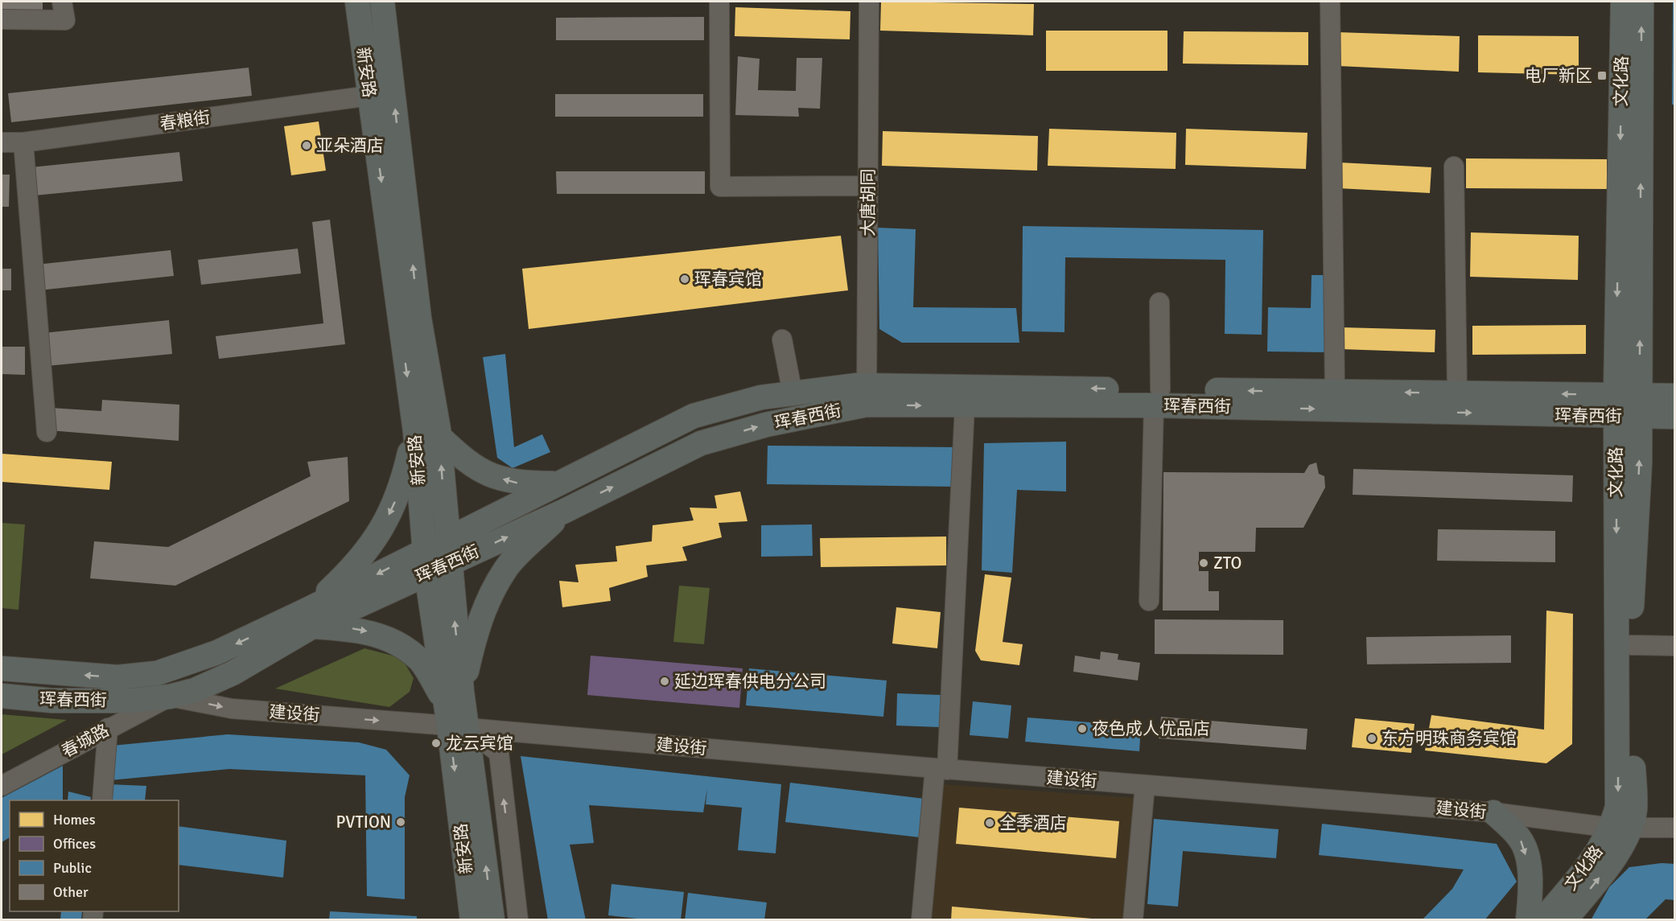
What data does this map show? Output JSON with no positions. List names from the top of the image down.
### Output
{
  "streets": {
    "main road": ["新安路", "文化路", "珲春西街"],
    "street": [
      "春粮街",
      "大唐胡同",
      "建设街",
      "春城路"
    ]
  },
  "crossings": [
    ["新安路", "春粮街"],
    ["新安路", "珲春西街"],
    ["新安路", "建设街"],
    ["文化路", "珲春西街"],
    ["文化路", "建设街"],
    ["大唐胡同", "珲春西街"],
    ["珲春西街", "建设街"],
    ["珲春西街", "春城路"],
    ["建设街", "春城路"]
  ],
  "places": {
    "transit": ["电厂新区"],
    "other": [
      "亚朵酒店",
      "珲春宾馆",
      "ZTO",
      "延边珲春供电分公司",
      "夜色成人优品店",
      "东方明珠商务宾馆",
      "龙云宾馆",
      "PVTION",
      "全季酒店"
    ]
  },
  "legend": [
    "Homes",
    "Offices",
    "Public",
    "Other"
  ]
}
